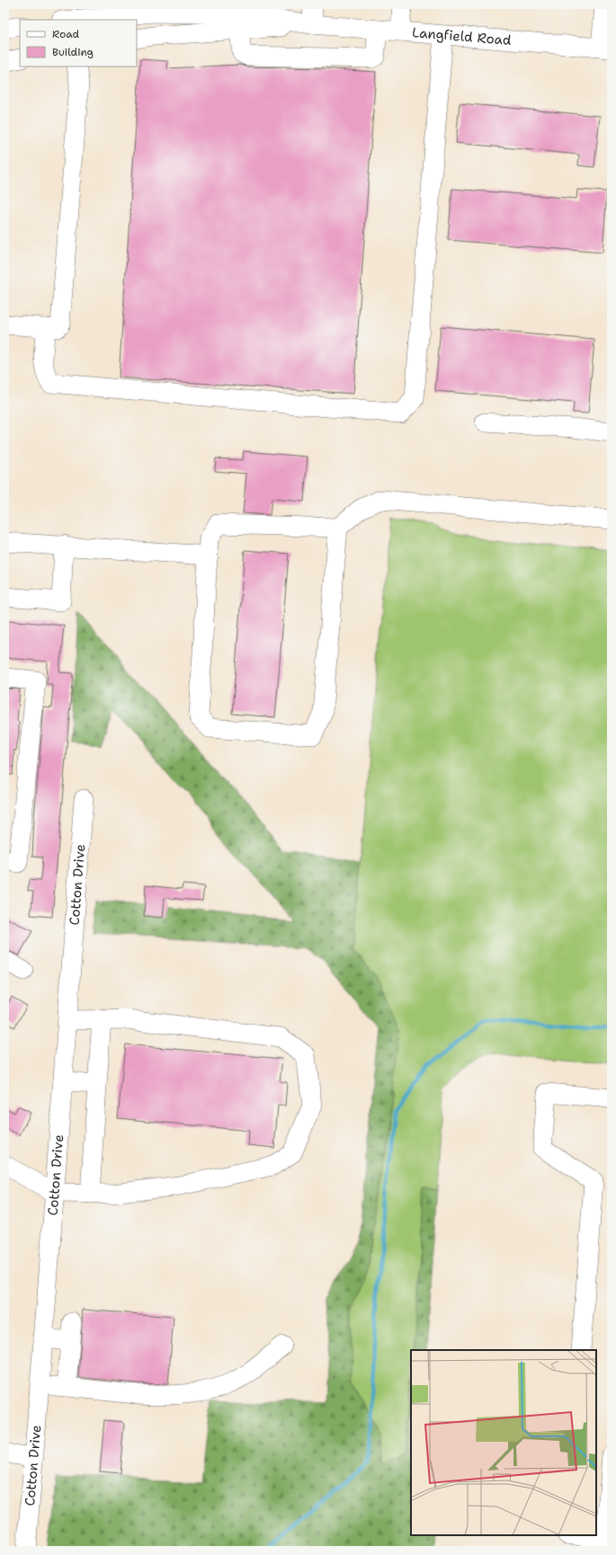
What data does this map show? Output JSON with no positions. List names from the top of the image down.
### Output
{
  "streets": {
    "street": ["Langfield Road", "Cotton Drive"]
  },
  "legend": ["Road", "Building"]
}
